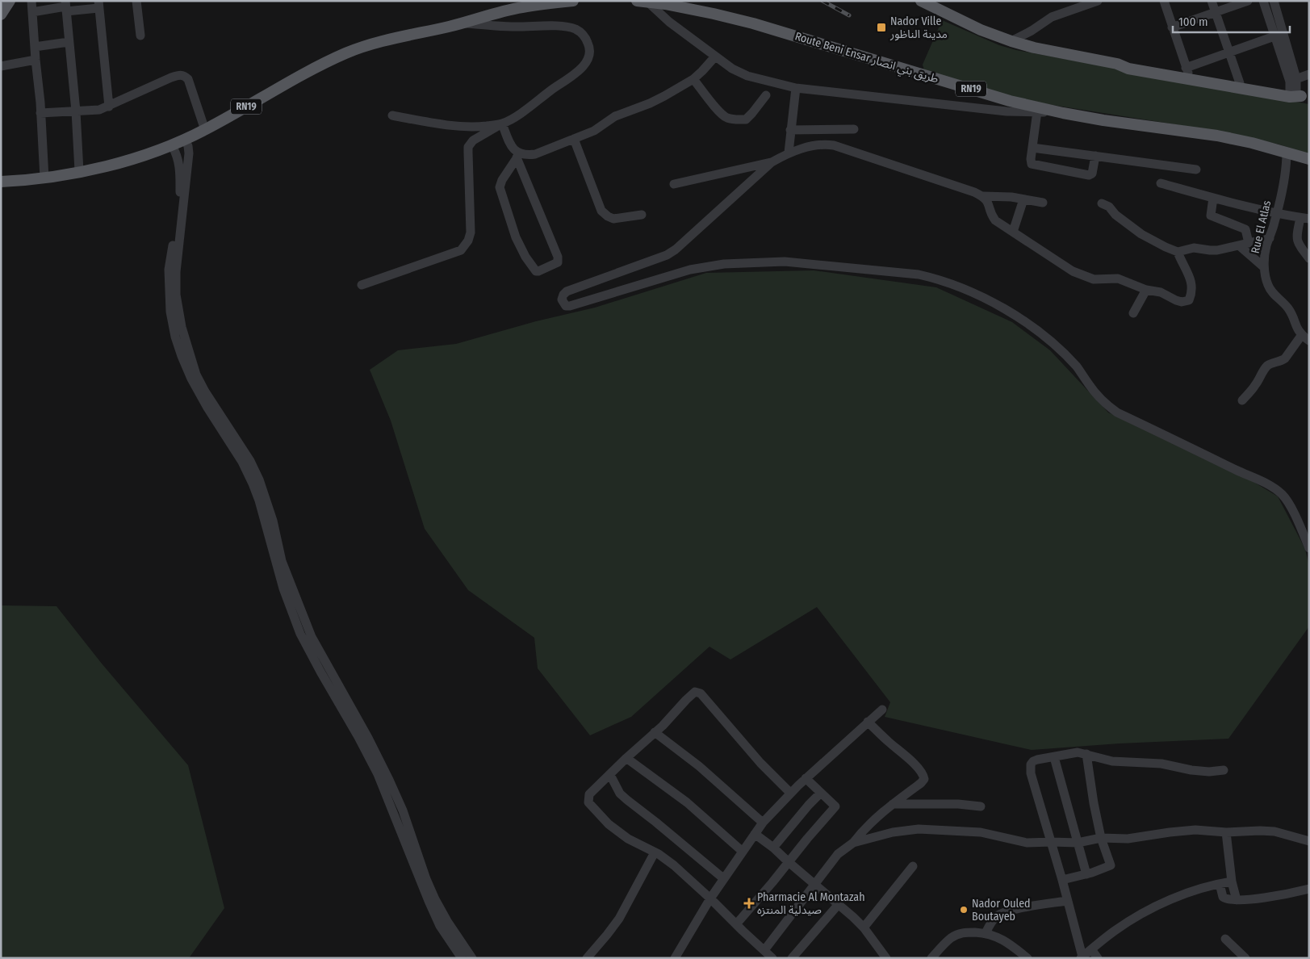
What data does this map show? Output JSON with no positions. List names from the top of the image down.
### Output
{
  "streets": {
    "main road": ["Route Beni Ensar طريق بني انصار", "RN19"],
    "street": ["Rue El Atlas"]
  },
  "crossings": [
    ["Route Beni Ensar طريق بني انصار", "Rue El Atlas"]
  ],
  "places": {
    "transit": ["Nador Ville مدينة الناظور"],
    "health": ["Pharmacie Al Montazah صيدلية المنتزه"],
    "other": ["Nador Ouled Boutayeb"]
  },
  "scale_bar": "100 m"
}
